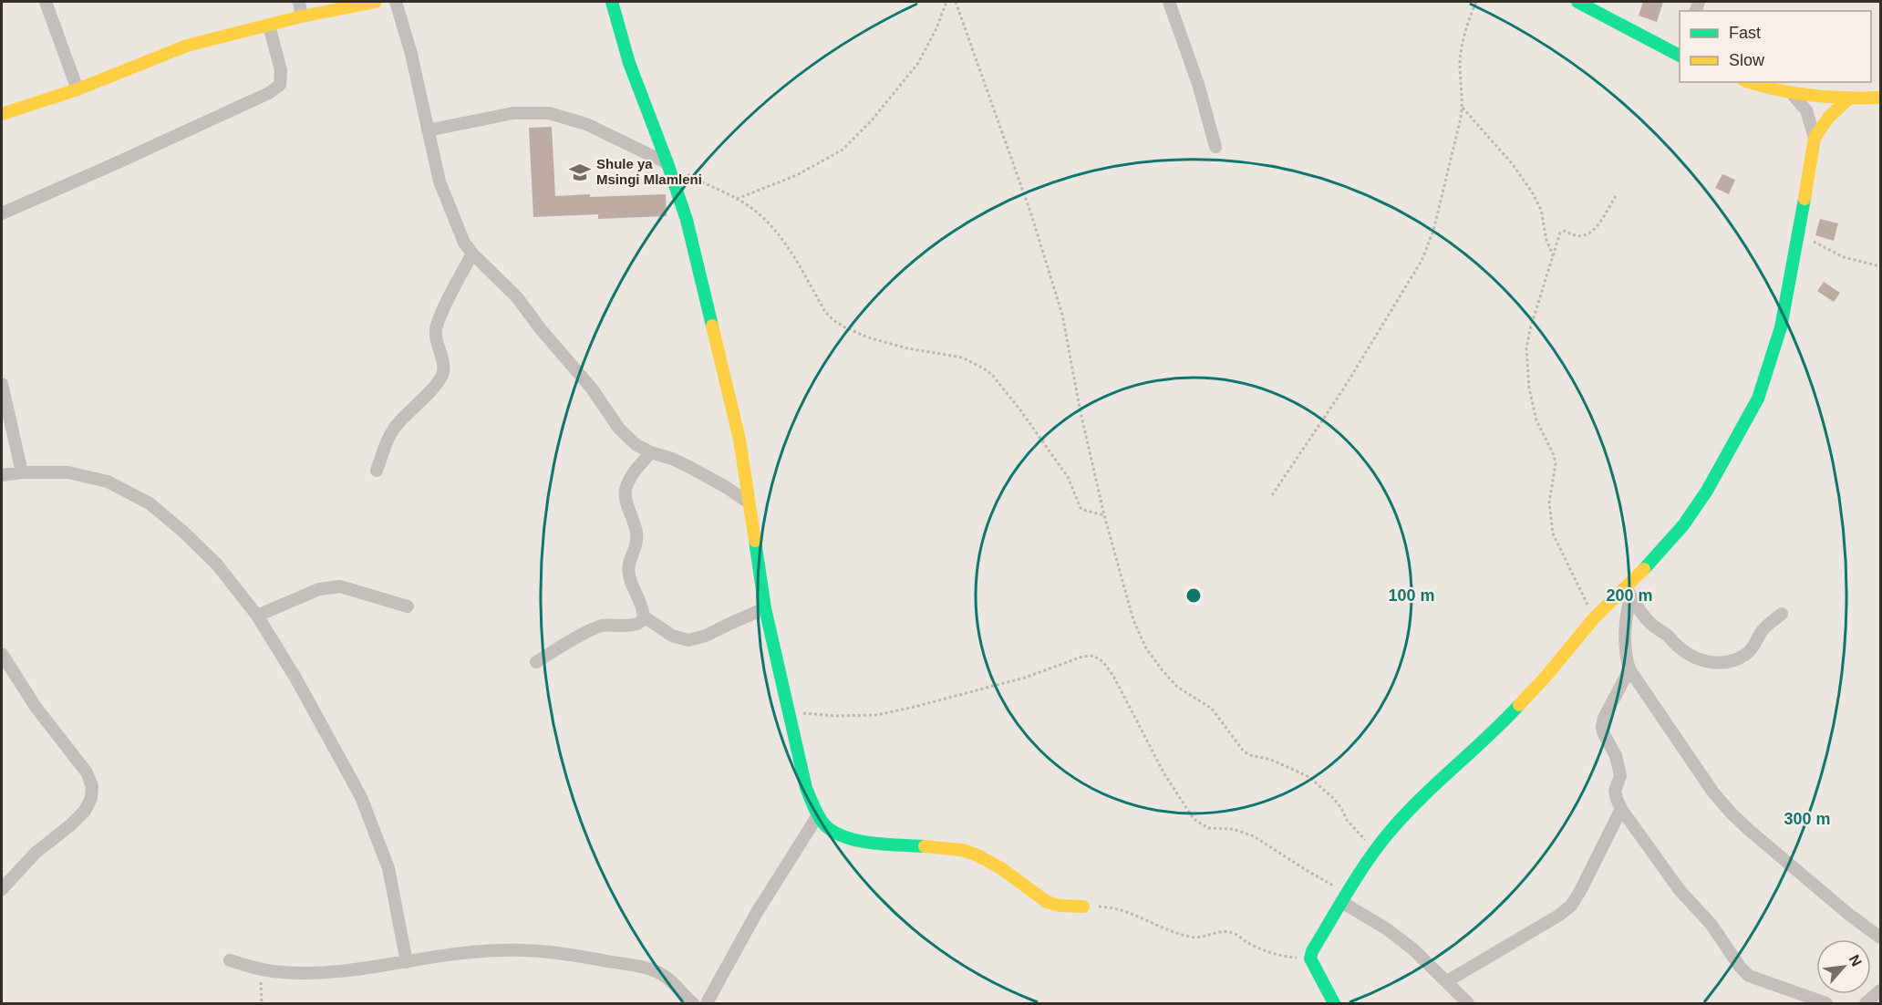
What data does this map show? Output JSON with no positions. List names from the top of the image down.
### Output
{
  "places": {
    "school or university": ["Shule ya Msingi Mlamleni"]
  },
  "legend": ["Fast", "Slow"],
  "north": "top right",
  "rings": ["100 m", "200 m", "300 m"]
}
